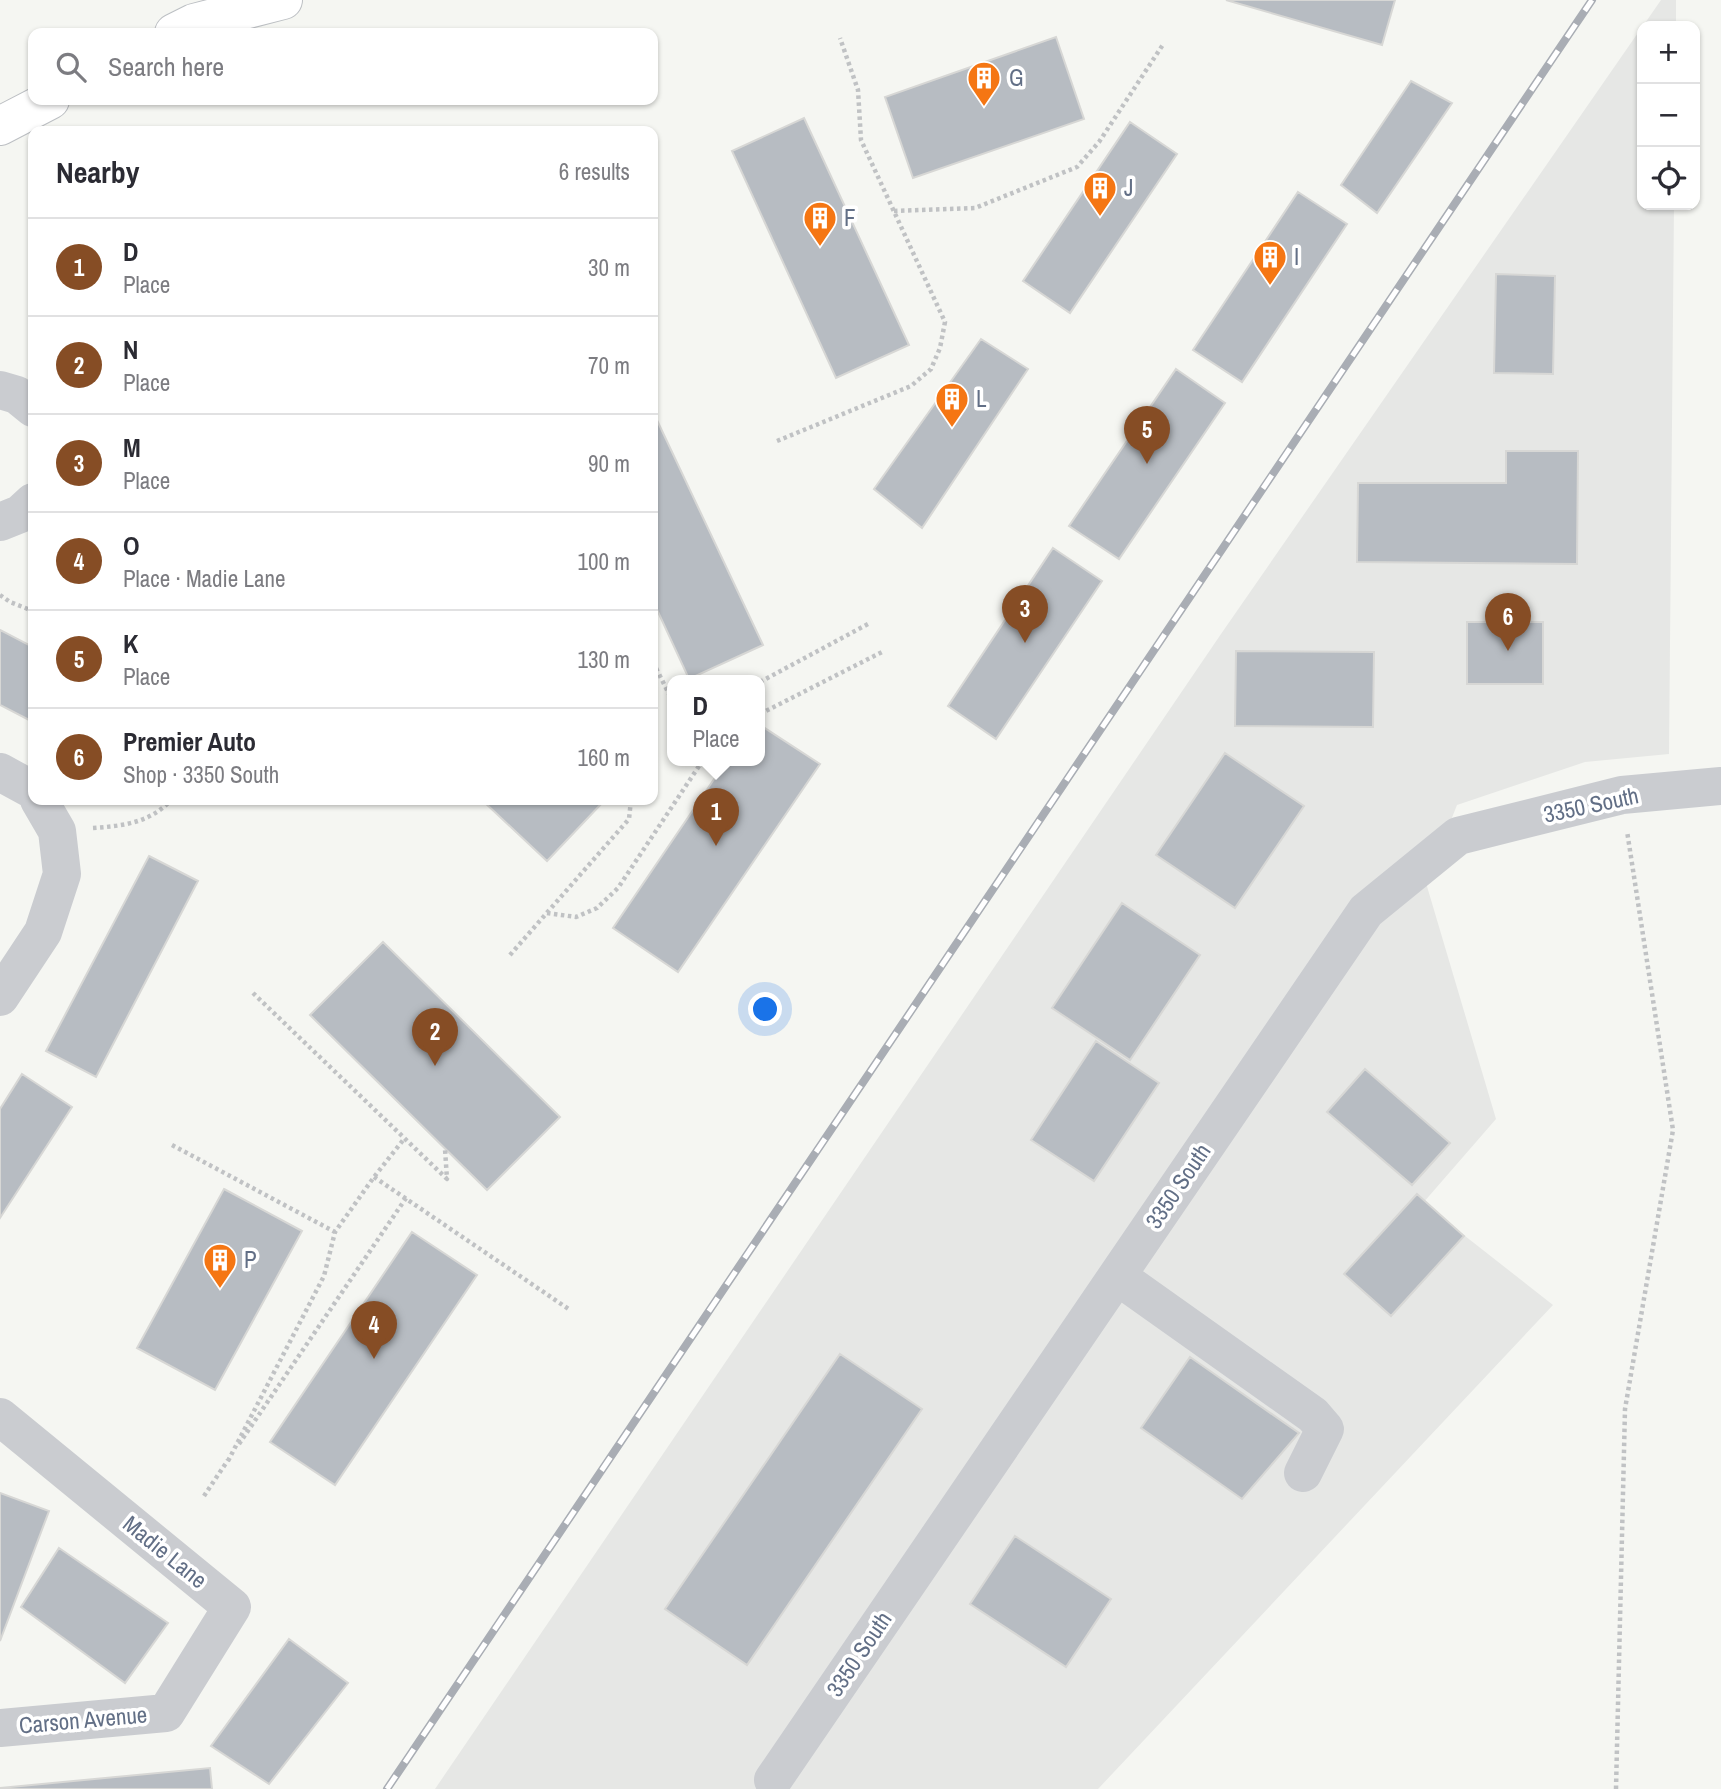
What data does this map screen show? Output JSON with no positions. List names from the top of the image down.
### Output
{
  "streets": {
    "street": ["3350 South", "Madie Lane", "Carson Avenue"]
  },
  "crossings": [
    ["Madie Lane", "Carson Avenue"]
  ],
  "places": {
    "building": [
      "G",
      "J",
      "F",
      "I",
      "L",
      "P"
    ]
  },
  "page": {
    "map_buttons": ["+", "−"],
    "search": "Search here",
    "heading": ["Nearby", "6 results"],
    "list": [
      {
        "mark": "1",
        "name": "D",
        "note": "Place",
        "value": "30 m"
      },
      {
        "mark": "2",
        "name": "N",
        "note": "Place",
        "value": "70 m"
      },
      {
        "mark": "3",
        "name": "M",
        "note": "Place",
        "value": "90 m"
      },
      {
        "mark": "4",
        "name": "O",
        "note": "Place · Madie Lane",
        "value": "100 m"
      },
      {
        "mark": "5",
        "name": "K",
        "note": "Place",
        "value": "130 m"
      },
      {
        "mark": "6",
        "name": "Premier Auto",
        "note": "Shop · 3350 South",
        "value": "160 m"
      }
    ],
    "pins": [
      "5",
      "3",
      "6",
      "1",
      "2",
      "4"
    ],
    "popup": ["D", "Place"]
  }
}
